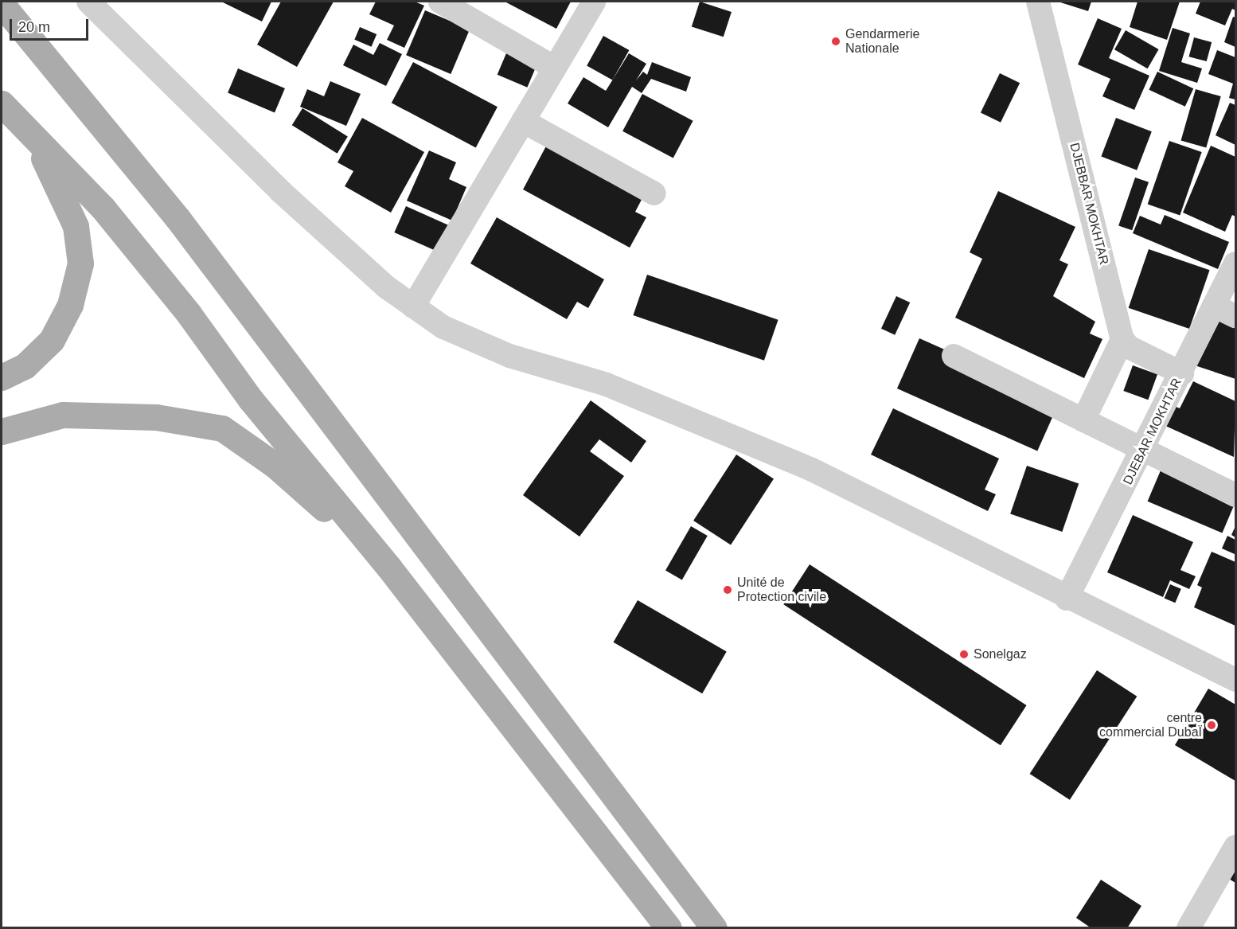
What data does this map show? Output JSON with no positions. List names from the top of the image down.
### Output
{
  "streets": {
    "street": ["DJEBBAR MOKHTAR", "DJEBAR MOKHTAR"]
  },
  "places": [
    "Gendarmerie Nationale",
    "Unité de Protection civile",
    "Sonelgaz",
    "centre commercial DubaÏ"
  ],
  "scale_bar": "20 m"
}
